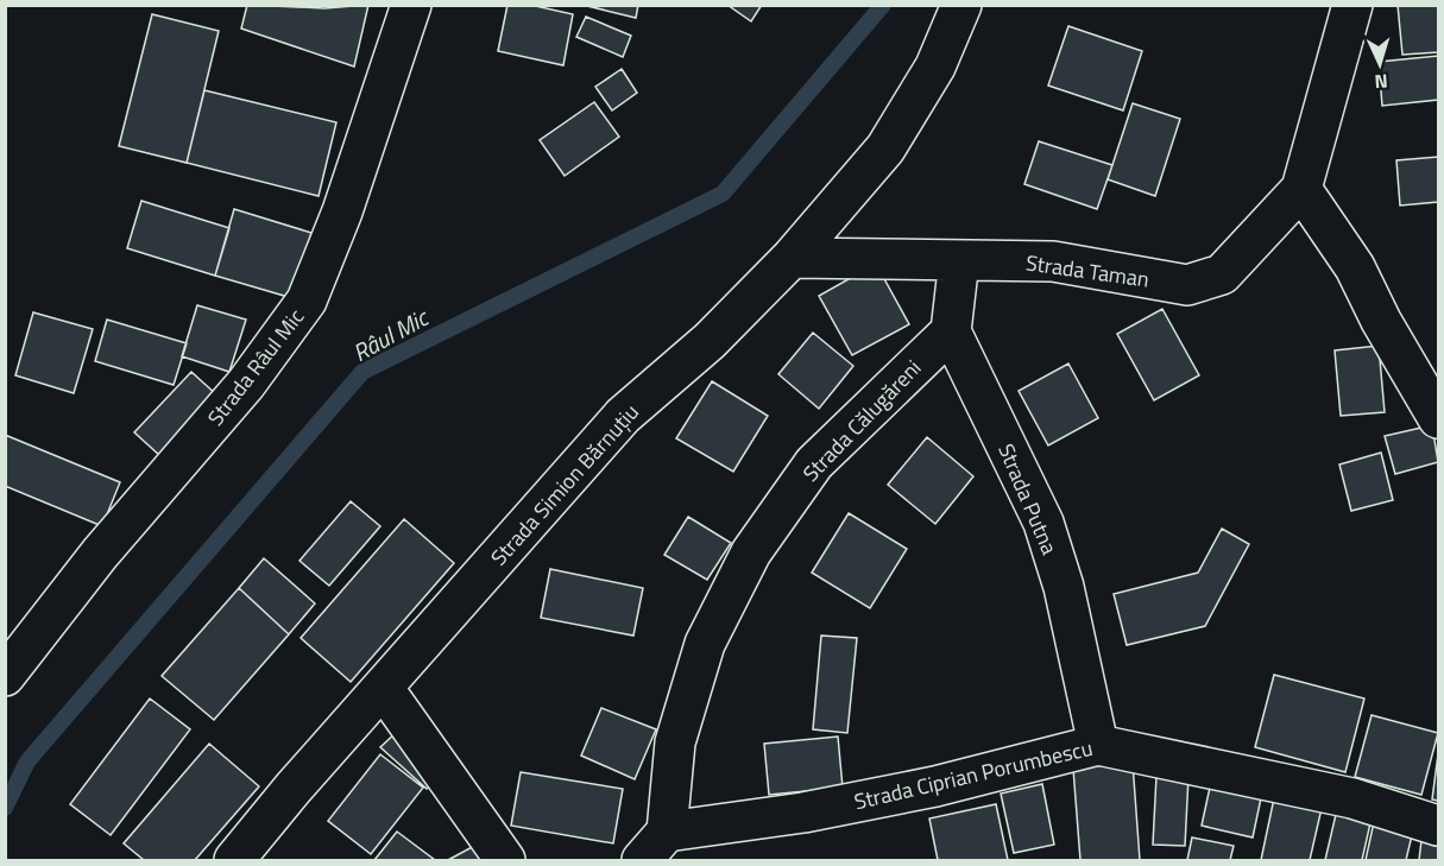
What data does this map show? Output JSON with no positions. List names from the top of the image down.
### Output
{
  "streets": {
    "street": [
      "Strada Taman",
      "Strada Râul Mic",
      "Strada Călugăreni",
      "Strada Simion Bărnuțiu",
      "Strada Putna",
      "Strada Ciprian Porumbescu"
    ]
  },
  "crossings": [
    ["Strada Taman", "Strada Simion Bărnuțiu"],
    ["Strada Călugăreni", "Strada Putna"],
    ["Strada Călugăreni", "Strada Ciprian Porumbescu"],
    ["Strada Putna", "Strada Ciprian Porumbescu"]
  ],
  "water": ["Râul Mic"],
  "north": "bottom"
}
